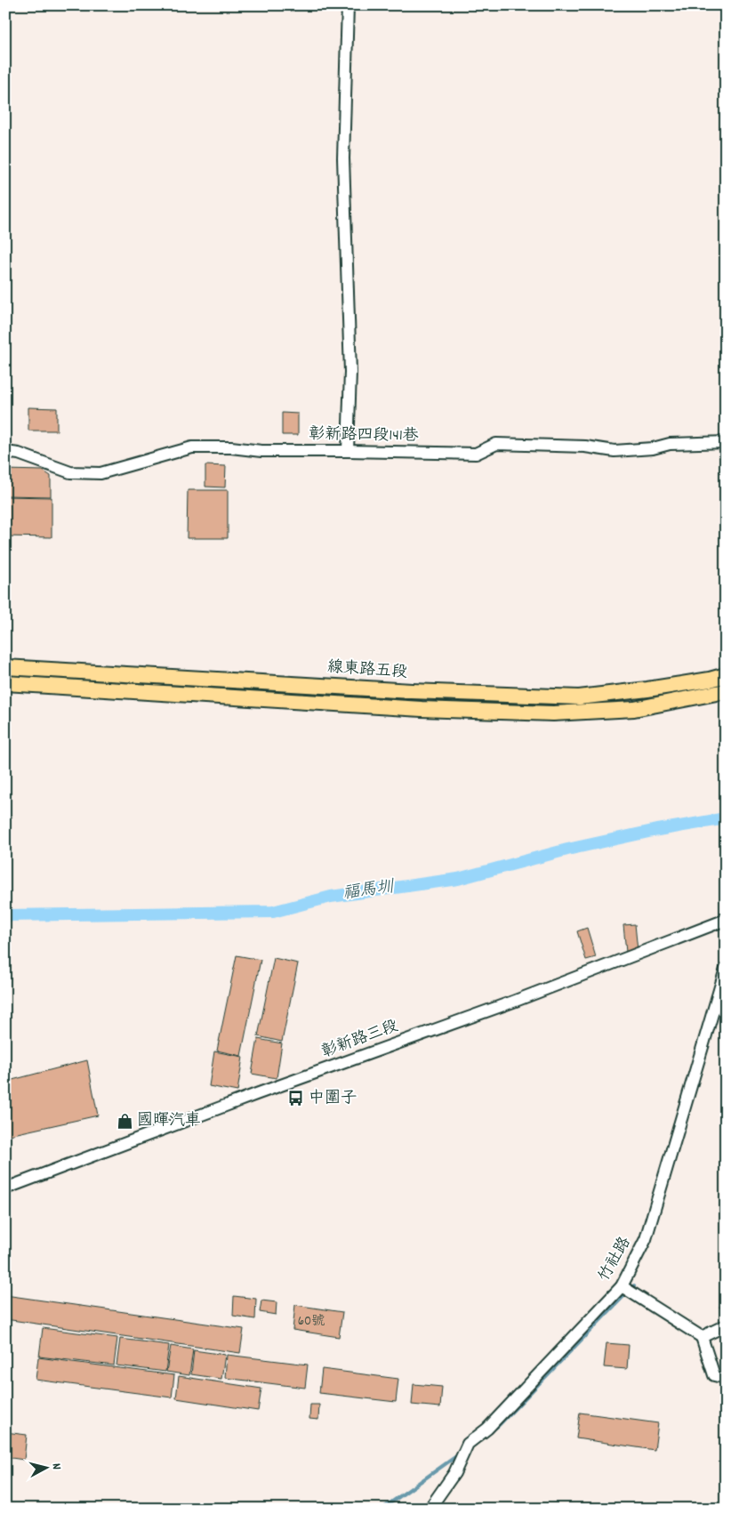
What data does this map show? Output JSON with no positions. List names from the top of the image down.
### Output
{
  "streets": {
    "main road": ["線東路五段"],
    "street": ["彰新路四段141巷", "彰新路三段", "竹社路"]
  },
  "water": ["福馬圳"],
  "places": {
    "bus stop": ["中圍子"],
    "shop": ["國暉汽車"]
  },
  "house_numbers": ["60號"],
  "north": "right"
}
